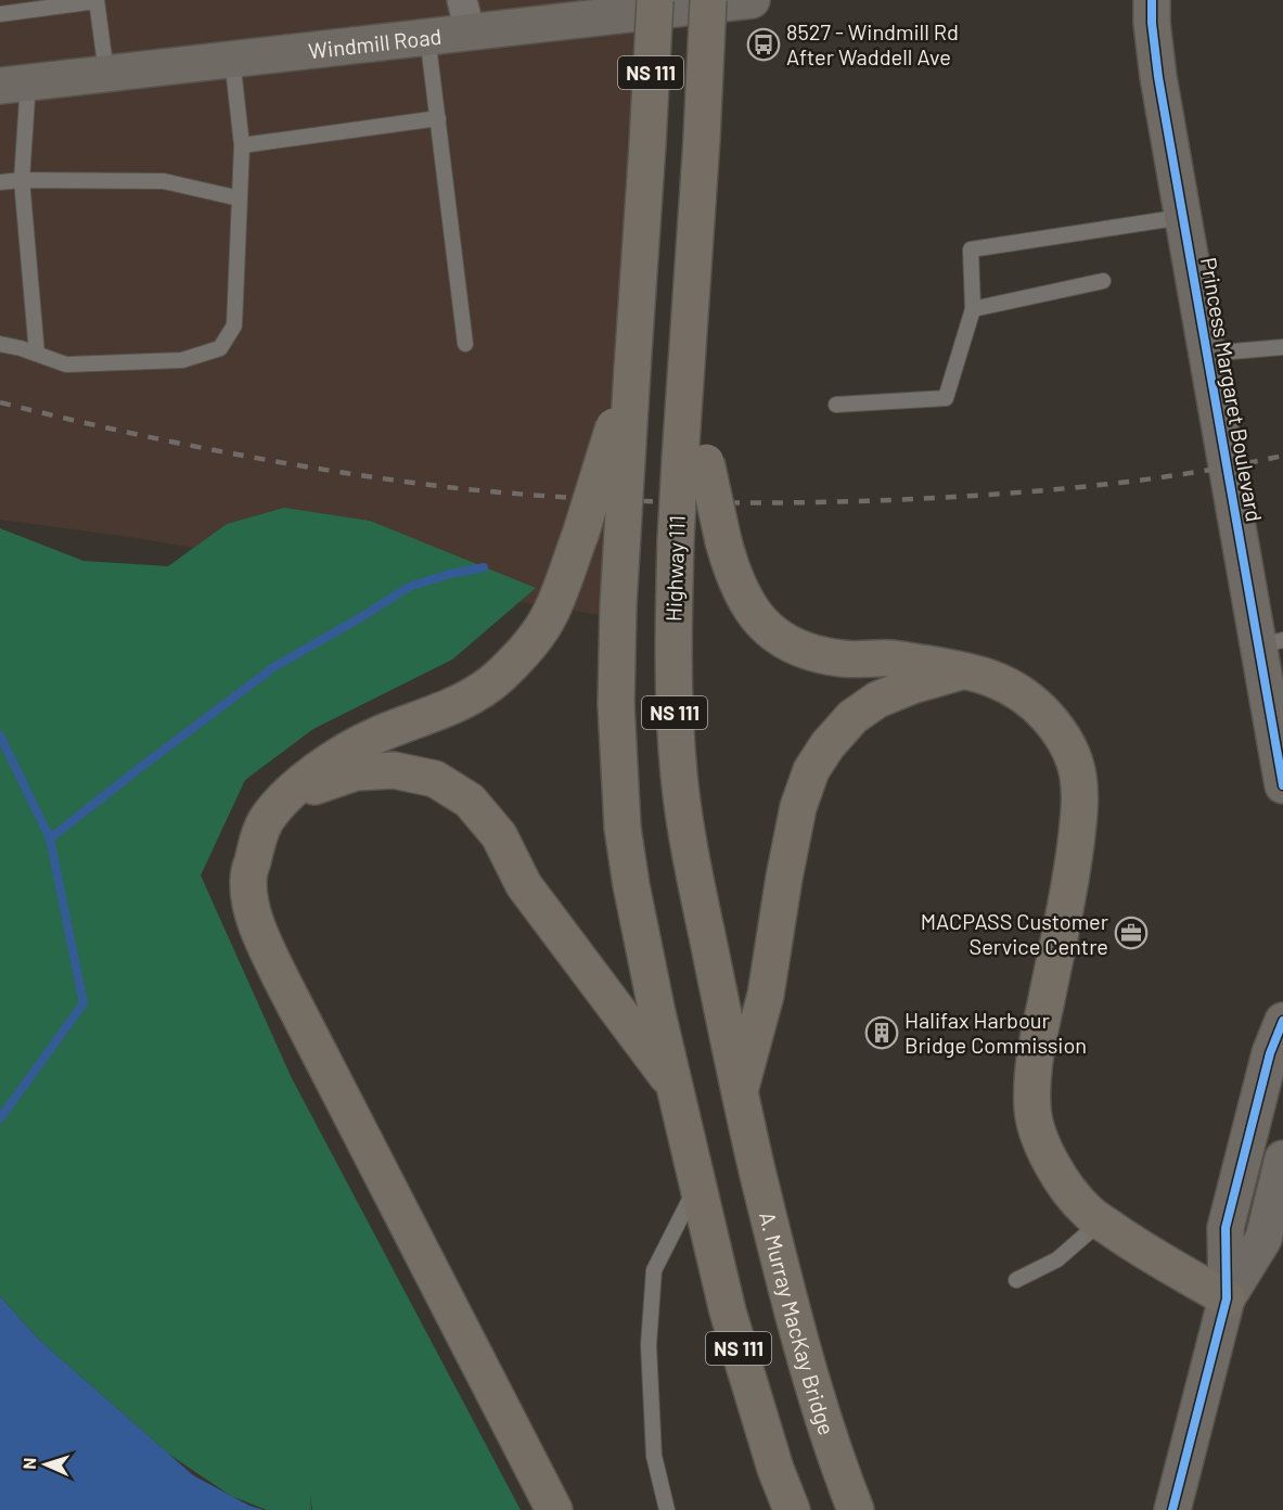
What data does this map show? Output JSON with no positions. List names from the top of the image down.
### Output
{
  "streets": {
    "highway": ["NS 111", "Highway 111", "A. Murray MacKay Bridge"],
    "street": ["Windmill Road", "Princess Margaret Boulevard"]
  },
  "crossings": [
    ["Highway 111", "A. Murray MacKay Bridge"]
  ],
  "places": {
    "bus stop": ["8527 - Windmill Rd After Waddell Ave"],
    "office": ["MACPASS Customer Service Centre"],
    "building": ["Halifax Harbour Bridge Commission"]
  },
  "north": "left"
}
